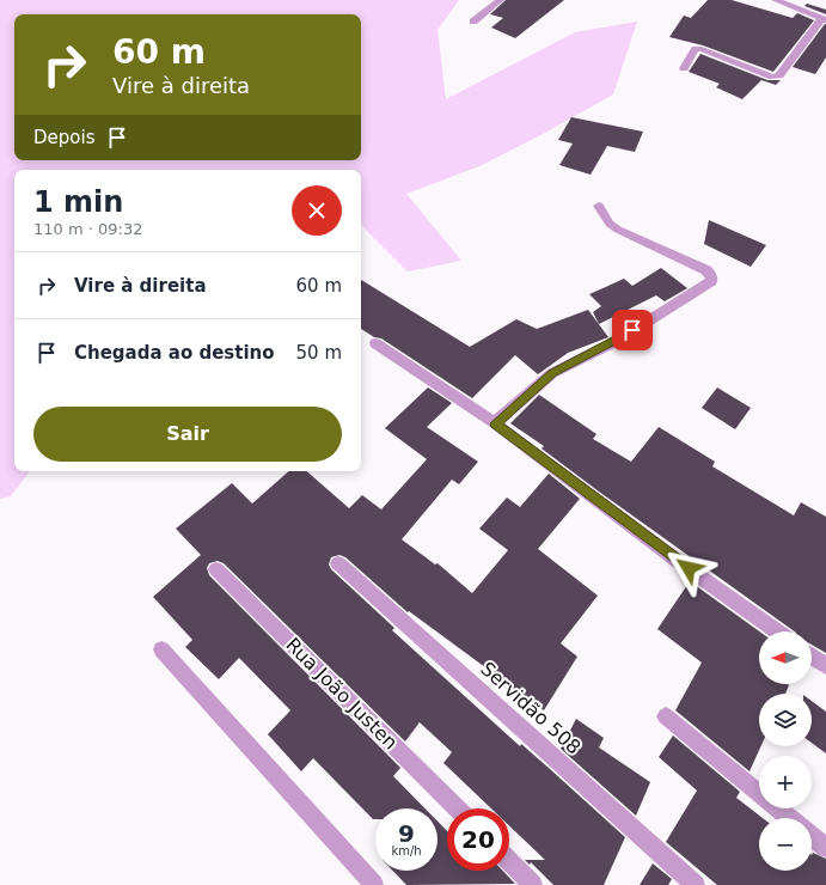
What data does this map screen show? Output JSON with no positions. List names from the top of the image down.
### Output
{
  "streets": {
    "street": ["Rua João Justen", "Servidão 508"]
  },
  "north": "left",
  "page": {
    "turn": ["60 m", "Vire à direita"],
    "then": "Depois",
    "heading": ["1 min", "110 m · 09:32"],
    "list": [
      {
        "name": "Vire à direita",
        "value": "60 m"
      },
      {
        "name": "Chegada ao destino",
        "value": "50 m"
      }
    ],
    "buttons": "Sair",
    "map_buttons": ["+", "−"],
    "speed": "9 km/h",
    "limit": "20"
  }
}
